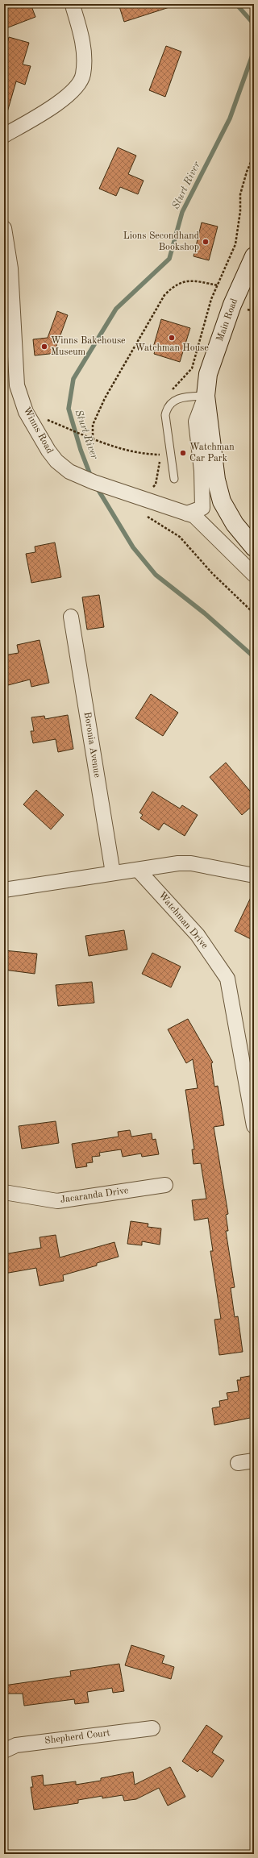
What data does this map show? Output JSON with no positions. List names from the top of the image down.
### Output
{
  "streets": {
    "main road": ["Main Road"],
    "street": [
      "Winns Road",
      "Boronia Avenue",
      "Watchman Drive",
      "Jacaranda Drive",
      "Shepherd Court"
    ]
  },
  "water": ["Sturt River"],
  "places": [
    "Lions Secondhand Bookshop",
    "Watchman House",
    "Winns Bakehouse Museum",
    "Watchman Car Park"
  ]
}
